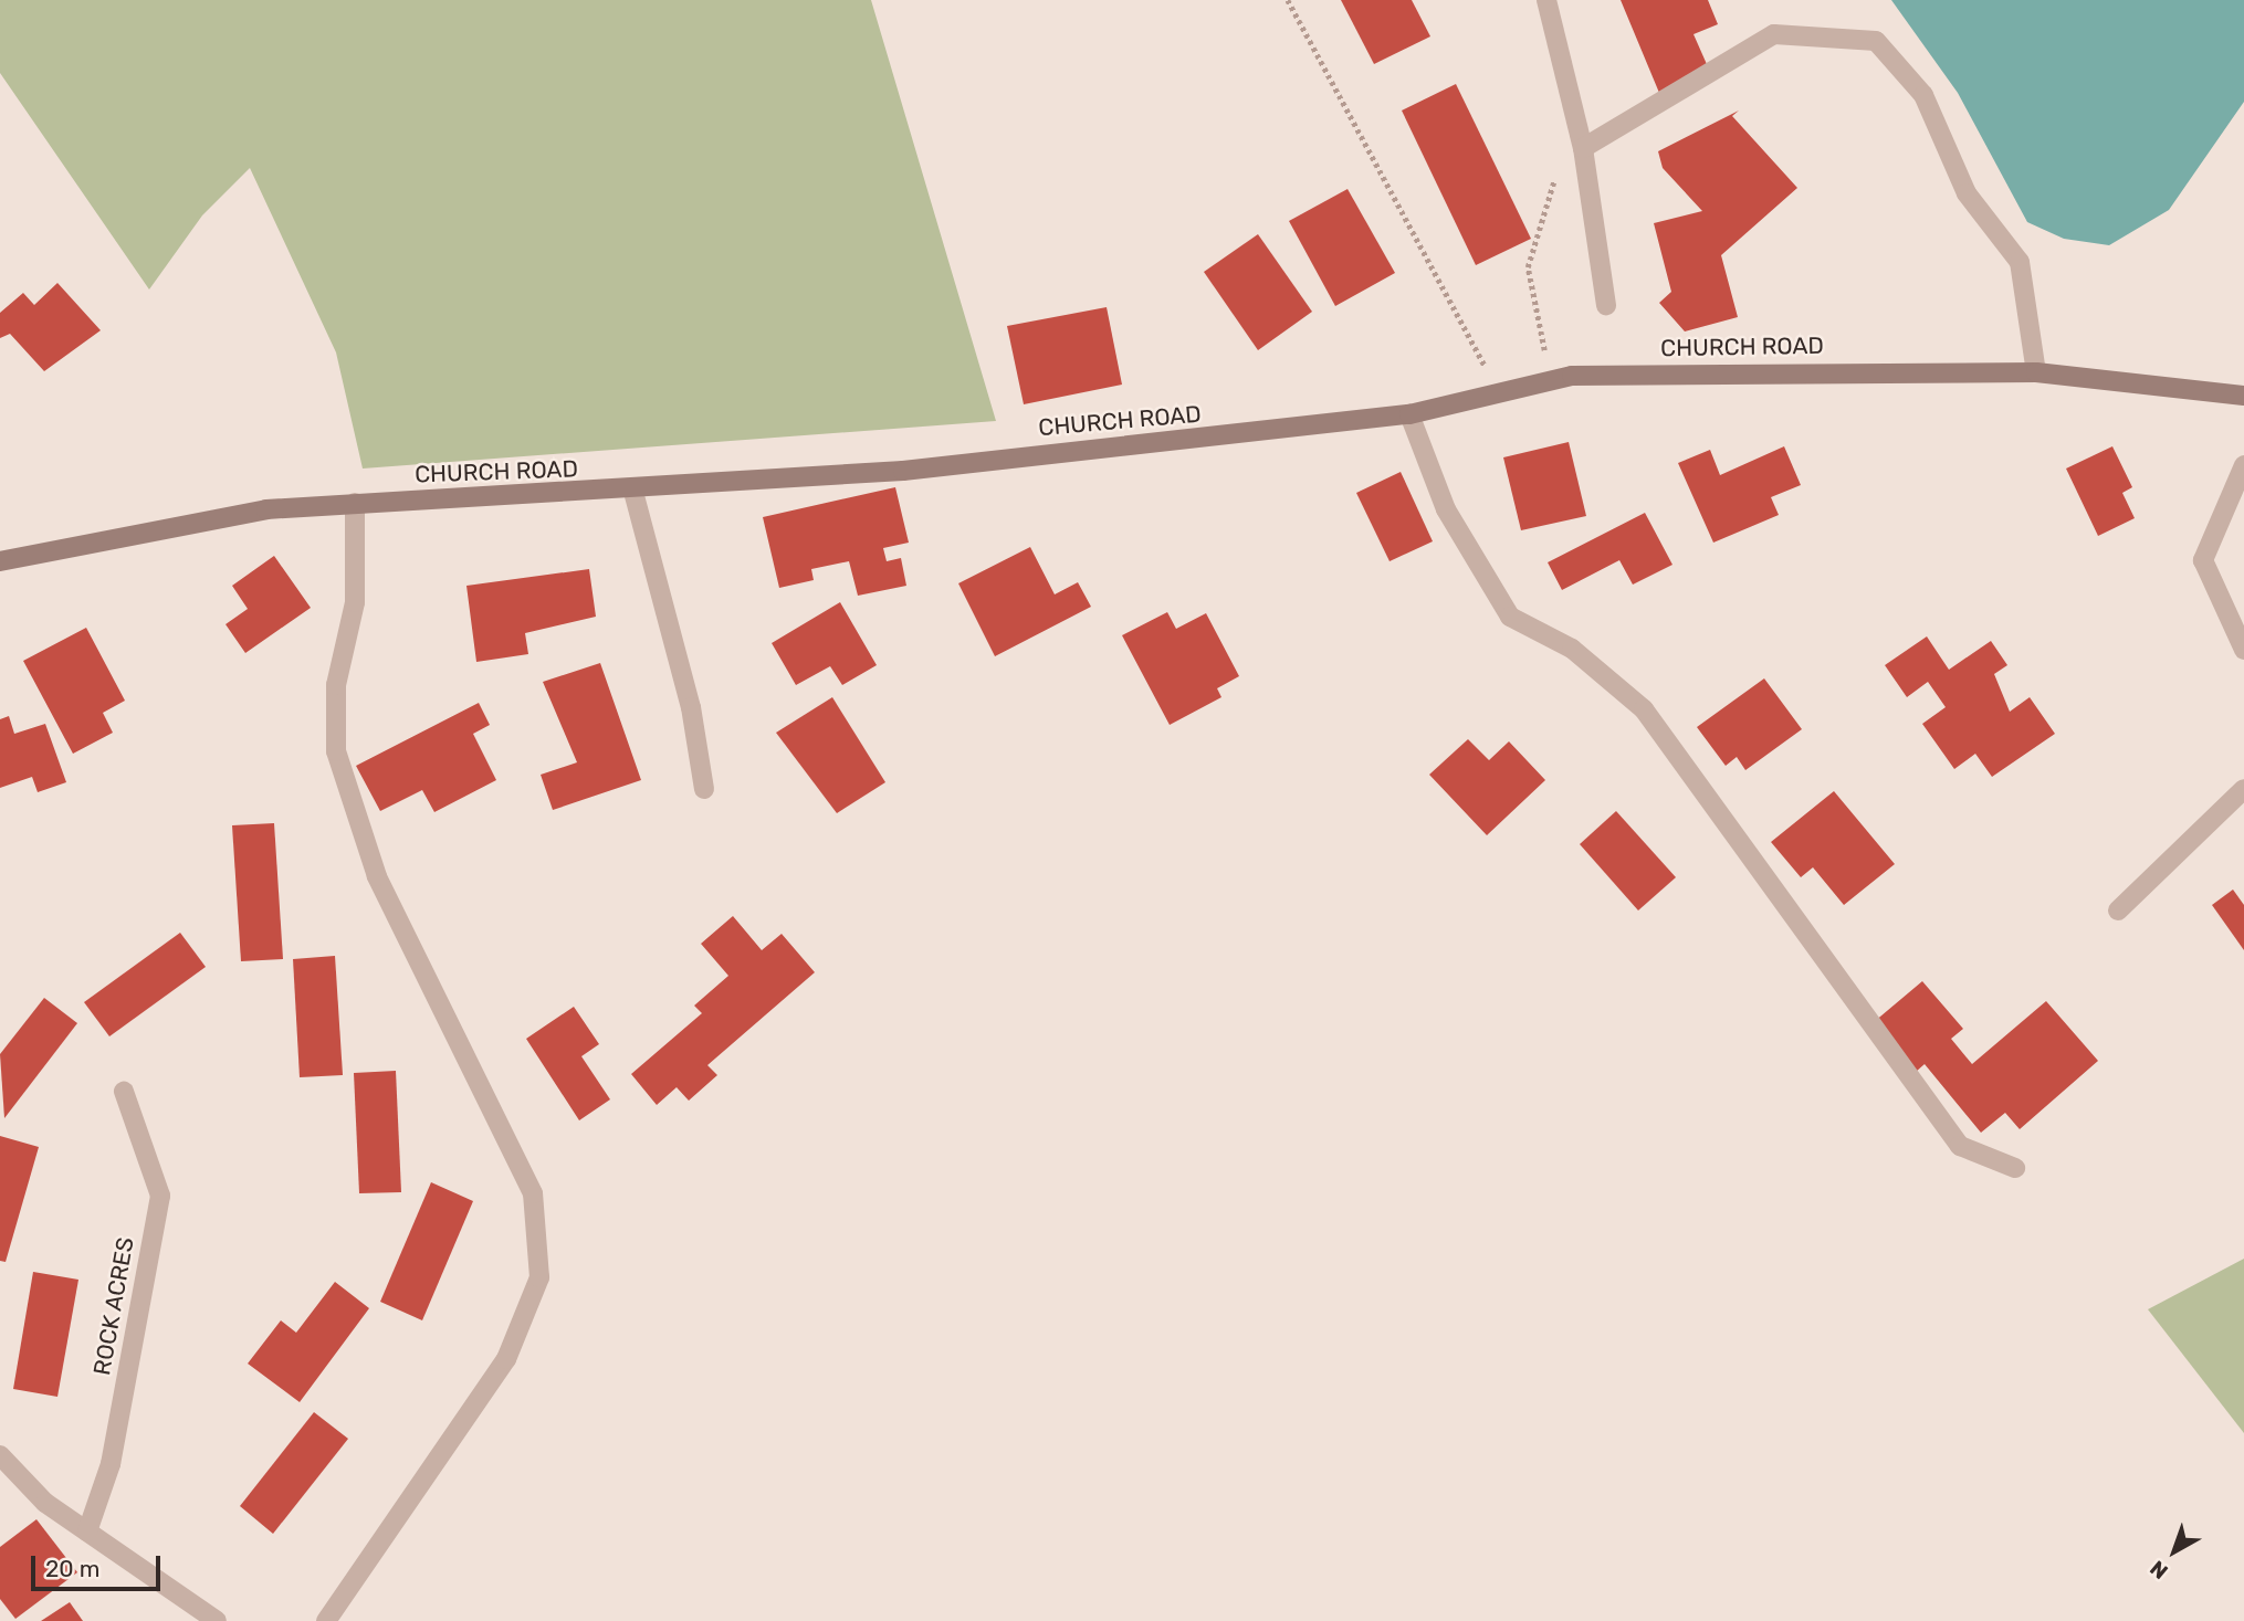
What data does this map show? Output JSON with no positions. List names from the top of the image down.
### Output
{
  "streets": {
    "street": ["CHURCH ROAD", "ROCK ACRES"]
  },
  "scale_bar": "20 m",
  "north": "bottom left"
}
